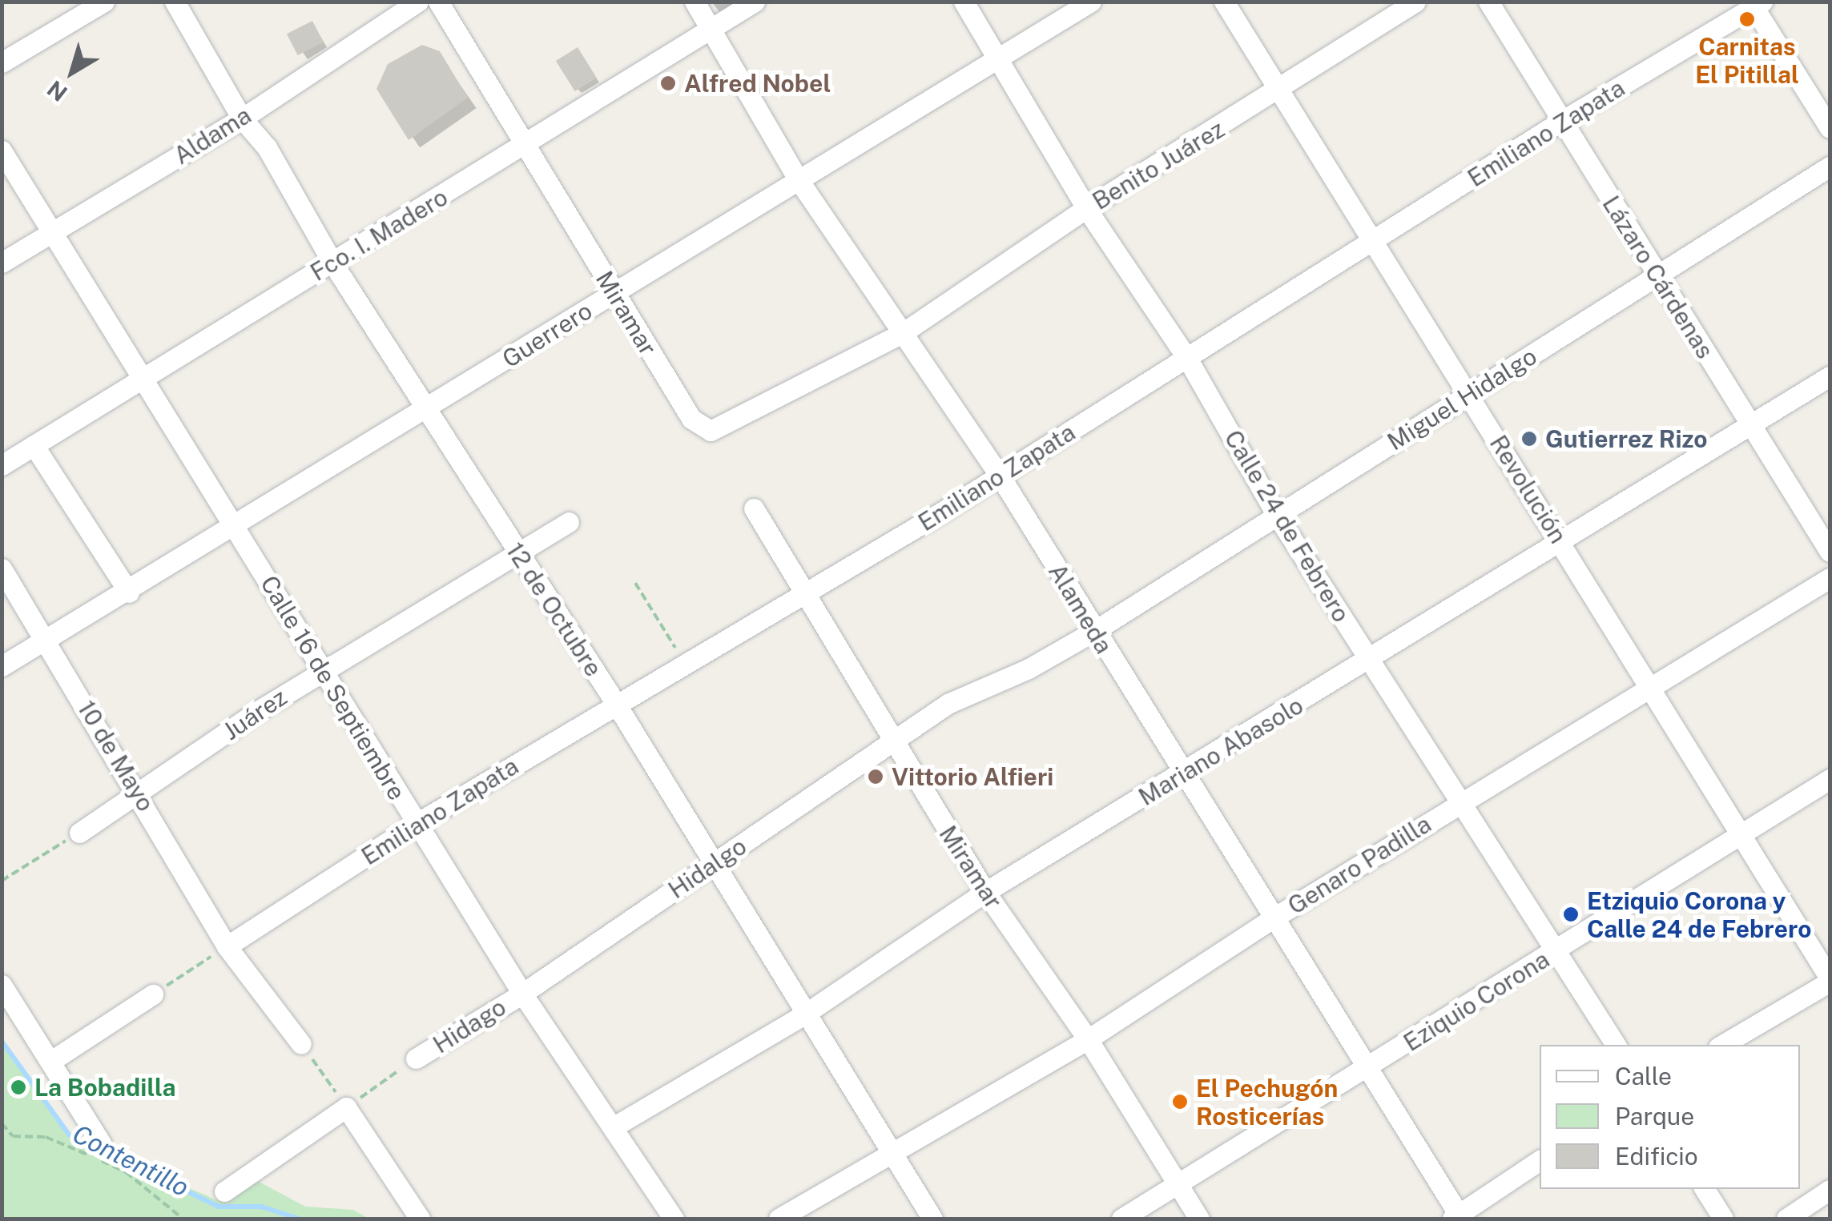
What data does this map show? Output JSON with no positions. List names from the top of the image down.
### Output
{
  "streets": {
    "street": [
      "Emiliano Zapata",
      "Aldama",
      "Benito Juárez",
      "Fco. I. Madero",
      "Lázaro Cárdenas",
      "Miramar",
      "Guerrero",
      "Miguel Hidalgo",
      "Revolución",
      "Calle 24 de Febrero",
      "Alameda",
      "12 de Octubre",
      "Calle 16 de Septiembre",
      "Juárez",
      "Mariano Abasolo",
      "10 de Mayo",
      "Genaro Padilla",
      "Hidalgo",
      "Eziquio Corona",
      "Hidago"
    ]
  },
  "crossings": [
    ["Emiliano Zapata", "Lázaro Cárdenas"],
    ["Emiliano Zapata", "Miramar"],
    ["Emiliano Zapata", "Revolución"],
    ["Emiliano Zapata", "Calle 24 de Febrero"],
    ["Emiliano Zapata", "Alameda"],
    ["Emiliano Zapata", "12 de Octubre"],
    ["Emiliano Zapata", "Calle 16 de Septiembre"],
    ["Emiliano Zapata", "10 de Mayo"],
    ["Aldama", "12 de Octubre"],
    ["Aldama", "Calle 16 de Septiembre"],
    ["Benito Juárez", "Miramar"],
    ["Benito Juárez", "Revolución"],
    ["Benito Juárez", "Calle 24 de Febrero"],
    ["Benito Juárez", "Alameda"],
    ["Fco. I. Madero", "Miramar"],
    ["Fco. I. Madero", "Alameda"],
    ["Fco. I. Madero", "12 de Octubre"],
    ["Fco. I. Madero", "Calle 16 de Septiembre"],
    ["Lázaro Cárdenas", "Miguel Hidalgo"],
    ["Lázaro Cárdenas", "Mariano Abasolo"],
    ["Miramar", "Guerrero"],
    ["Miramar", "Alameda"],
    ["Miramar", "Mariano Abasolo"],
    ["Miramar", "Genaro Padilla"],
    ["Miramar", "Hidalgo"],
    ["Miramar", "Eziquio Corona"],
    ["Guerrero", "Calle 24 de Febrero"],
    ["Guerrero", "Alameda"],
    ["Guerrero", "12 de Octubre"],
    ["Guerrero", "Calle 16 de Septiembre"],
    ["Guerrero", "10 de Mayo"],
    ["Miguel Hidalgo", "Revolución"],
    ["Miguel Hidalgo", "Calle 24 de Febrero"],
    ["Miguel Hidalgo", "Alameda"],
    ["Miguel Hidalgo", "Hidalgo"],
    ["Revolución", "Mariano Abasolo"],
    ["Revolución", "Genaro Padilla"],
    ["Revolución", "Eziquio Corona"],
    ["Calle 24 de Febrero", "Mariano Abasolo"],
    ["Calle 24 de Febrero", "Genaro Padilla"],
    ["Calle 24 de Febrero", "Eziquio Corona"],
    ["Alameda", "Mariano Abasolo"],
    ["Alameda", "Genaro Padilla"],
    ["Alameda", "Hidalgo"],
    ["Alameda", "Eziquio Corona"],
    ["12 de Octubre", "Juárez"],
    ["12 de Octubre", "Mariano Abasolo"],
    ["12 de Octubre", "Genaro Padilla"],
    ["12 de Octubre", "Hidalgo"],
    ["Calle 16 de Septiembre", "Juárez"],
    ["Calle 16 de Septiembre", "Mariano Abasolo"],
    ["Calle 16 de Septiembre", "Hidalgo"],
    ["Calle 16 de Septiembre", "Hidago"],
    ["Juárez", "10 de Mayo"],
    ["Hidalgo", "Hidago"]
  ],
  "water": ["Contentillo"],
  "places": [
    "Carnitas El Pitillal",
    "Alfred Nobel",
    "Gutierrez Rizo",
    "Vittorio Alfieri",
    "Etziquio Corona y Calle 24 de Febrero",
    "La Bobadilla",
    "El Pechugón Rosticerías"
  ],
  "legend": ["Calle", "Parque", "Edificio"],
  "north": "bottom left"
}
